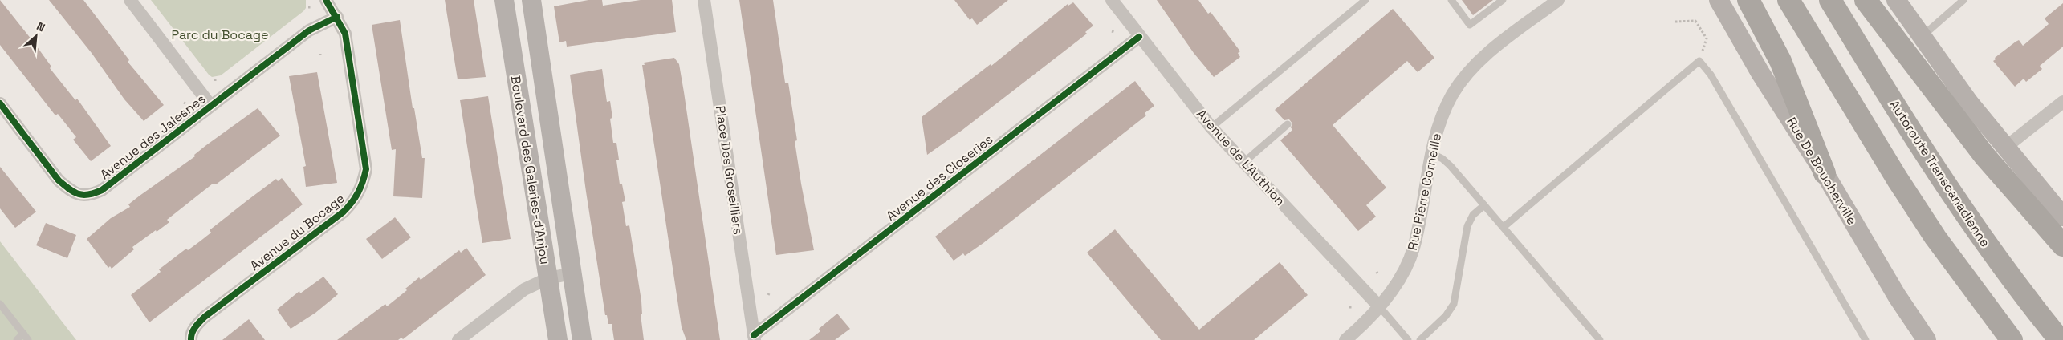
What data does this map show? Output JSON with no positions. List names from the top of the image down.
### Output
{
  "streets": {
    "highway": ["Autoroute Transcanadienne"],
    "street": [
      "Avenue des Jalesnes",
      "Avenue de L'Authion",
      "Boulevard des Galeries-d'Anjou",
      "Place Des Groseilliers",
      "Rue De Boucherville",
      "Avenue des Closeries",
      "Rue Pierre Corneille",
      "Avenue du Bocage"
    ]
  },
  "crossings": [
    ["Avenue des Jalesnes", "Avenue du Bocage"],
    ["Avenue de L'Authion", "Avenue des Closeries"],
    ["Avenue de L'Authion", "Rue Pierre Corneille"],
    ["Place Des Groseilliers", "Avenue des Closeries"]
  ],
  "parks": ["Parc du Bocage"],
  "north": "top right"
}
